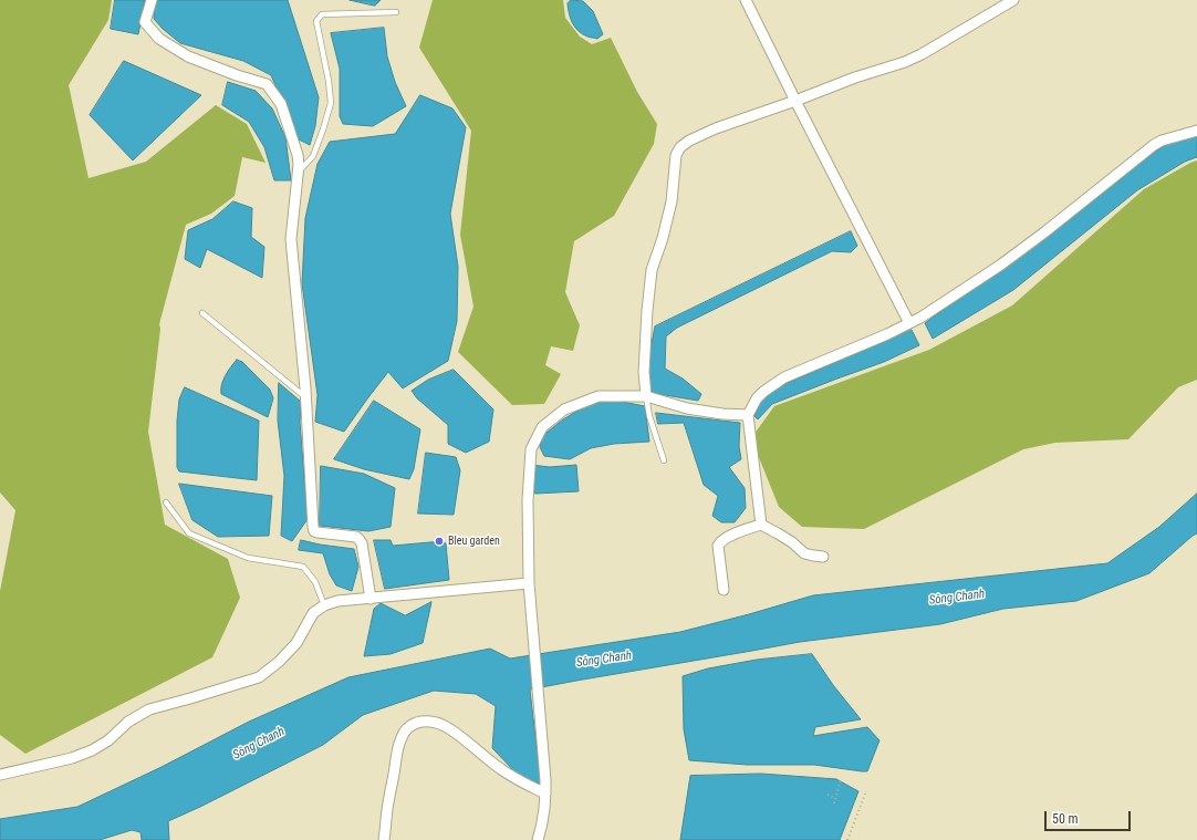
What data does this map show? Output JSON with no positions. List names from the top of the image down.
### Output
{
  "water": ["Sông Chanh"],
  "places": ["Bleu garden"],
  "scale_bar": "50 m"
}
